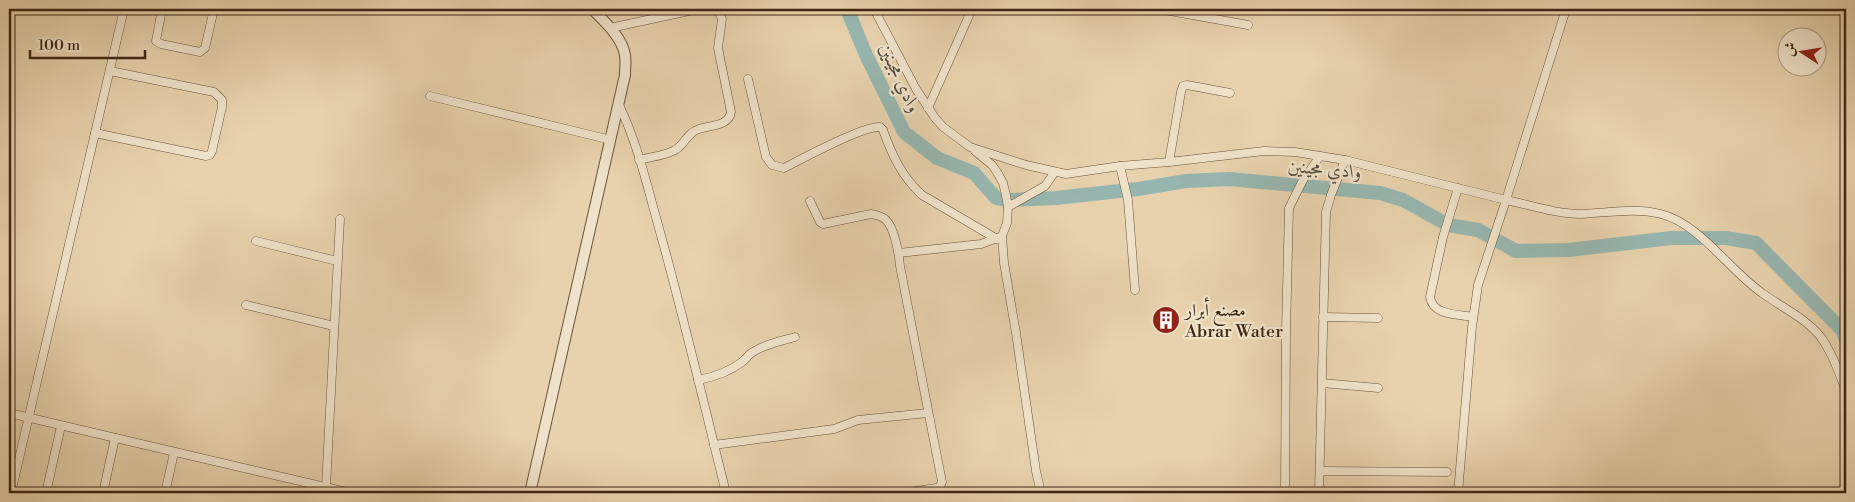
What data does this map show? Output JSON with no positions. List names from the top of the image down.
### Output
{
  "water": ["وادي مجينين"],
  "places": {
    "building": ["مصنع أبرار Abrar Water"]
  },
  "scale_bar": "100 m",
  "north": "left"
}
